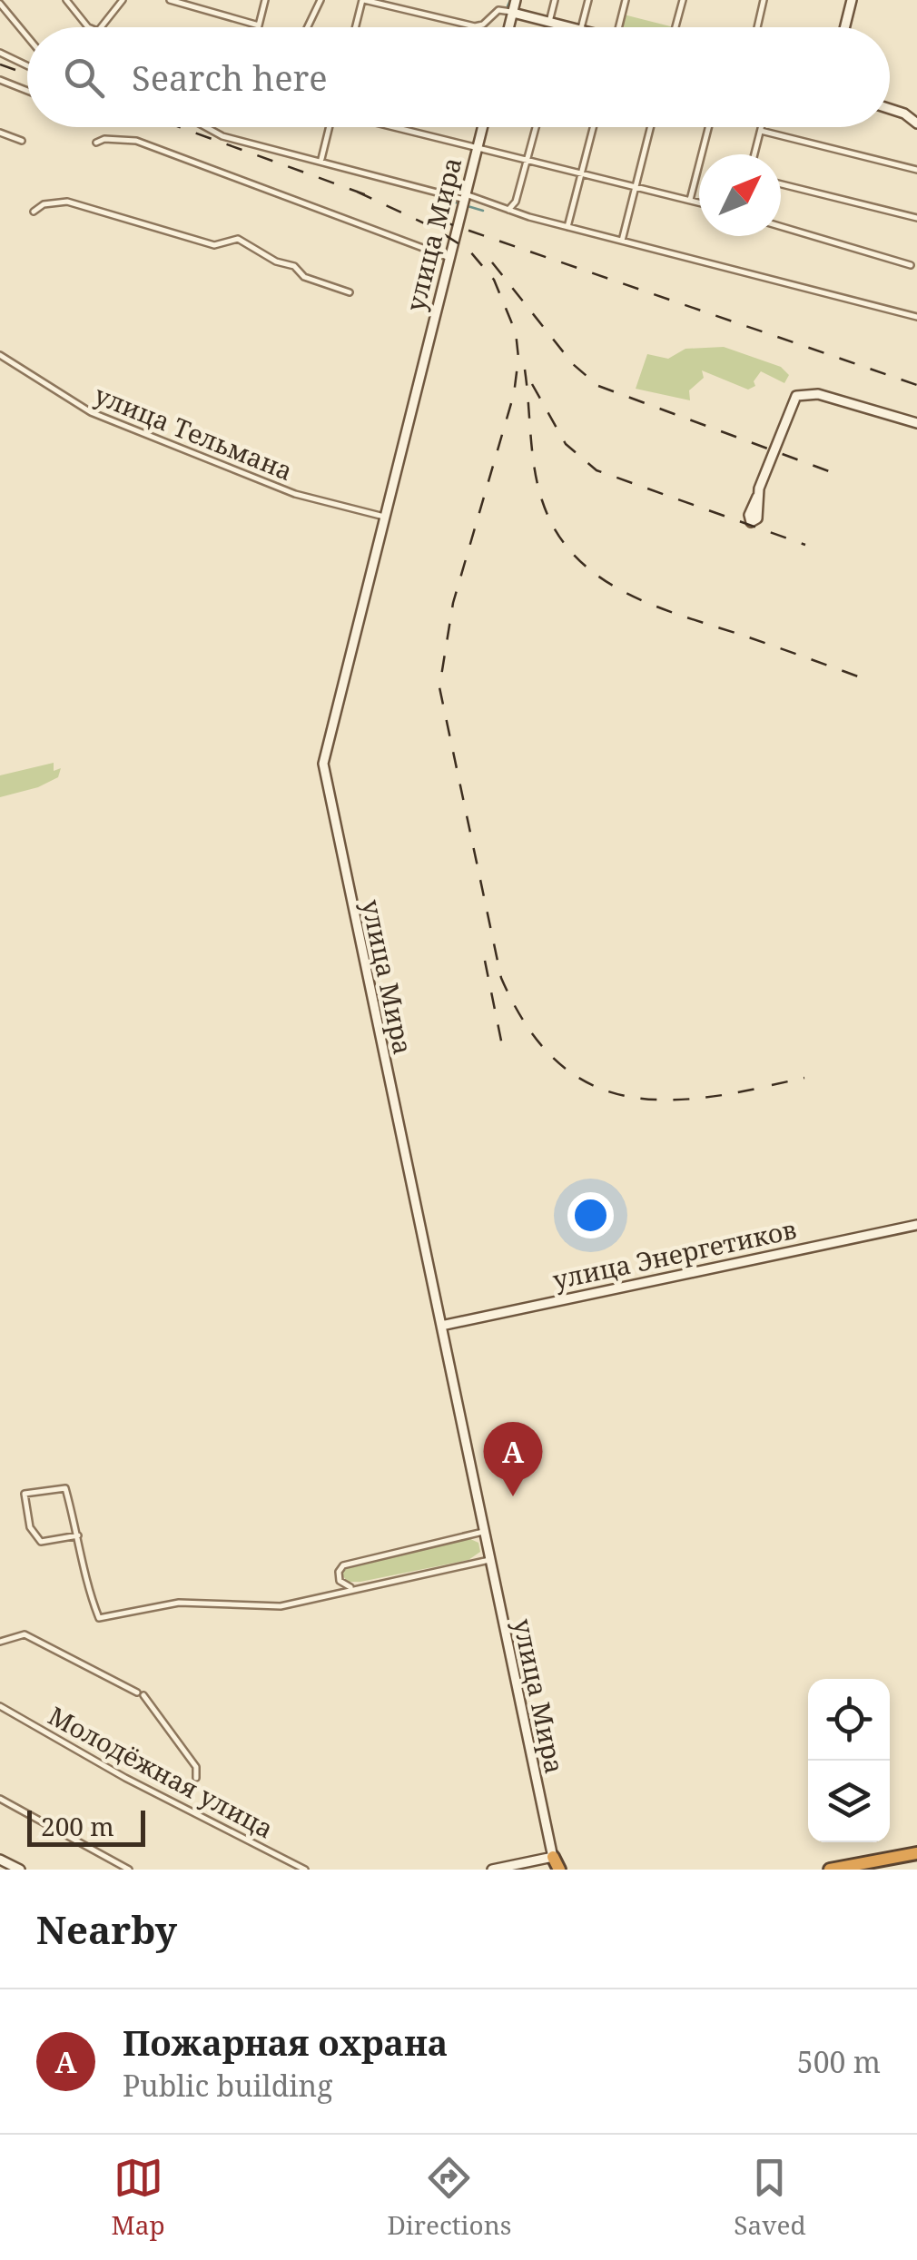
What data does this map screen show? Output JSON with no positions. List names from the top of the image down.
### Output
{
  "streets": {
    "main road": ["улица Мира", "улица Энергетиков"],
    "street": ["улица Тельмана", "Молодёжная улица"]
  },
  "crossings": [
    ["улица Мира", "улица Тельмана"],
    ["улица Мира", "улица Энергетиков"]
  ],
  "scale_bar": "200 m",
  "north": "top right",
  "page": {
    "search": "Search here",
    "pins": "A",
    "scale": "200 m",
    "heading": "Nearby",
    "list": [
      {
        "mark": "A",
        "name": "Пожарная охрана",
        "note": "Public building",
        "value": "500 m"
      }
    ],
    "nav": ["Map", "Directions", "Saved"]
  }
}
